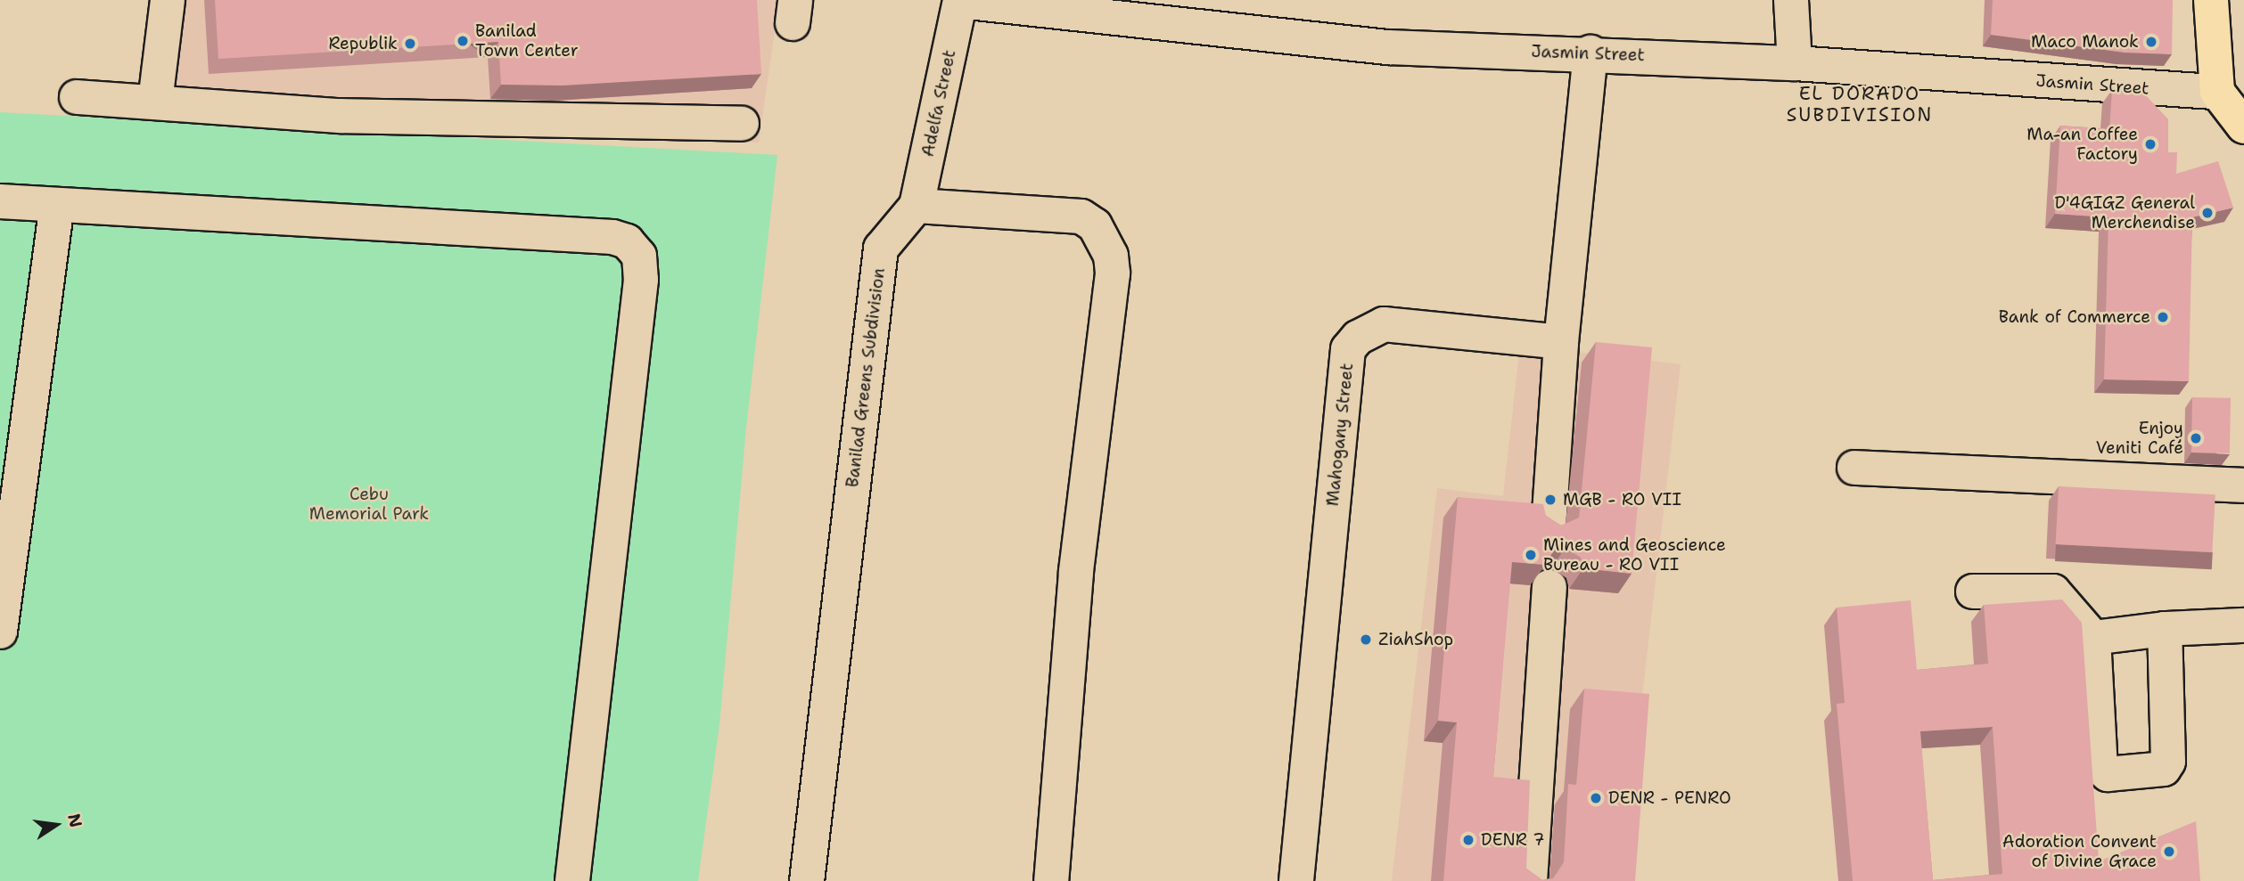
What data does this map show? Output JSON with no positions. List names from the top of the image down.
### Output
{
  "streets": {
    "street": [
      "Jasmin Street",
      "Adelfa Street",
      "Banilad Greens Subdivision",
      "Mahogany Street"
    ]
  },
  "crossings": [
    ["Jasmin Street", "Adelfa Street"],
    ["Adelfa Street", "Banilad Greens Subdivision"]
  ],
  "districts": ["EL DORADO SUBDIVISION"],
  "parks": ["Cebu Memorial Park"],
  "places": [
    "Banilad Town Center",
    "Maco Manok",
    "Republik",
    "Ma-an Coffee Factory",
    "D'4GIGZ General Merchendise",
    "Bank of Commerce",
    "Enjoy Veniti Café",
    "MGB - RO VII",
    "Mines and Geoscience Bureau - RO VII",
    "ZiahShop",
    "DENR - PENRO",
    "DENR 7",
    "Adoration Convent of Divine Grace"
  ],
  "north": "right"
}
